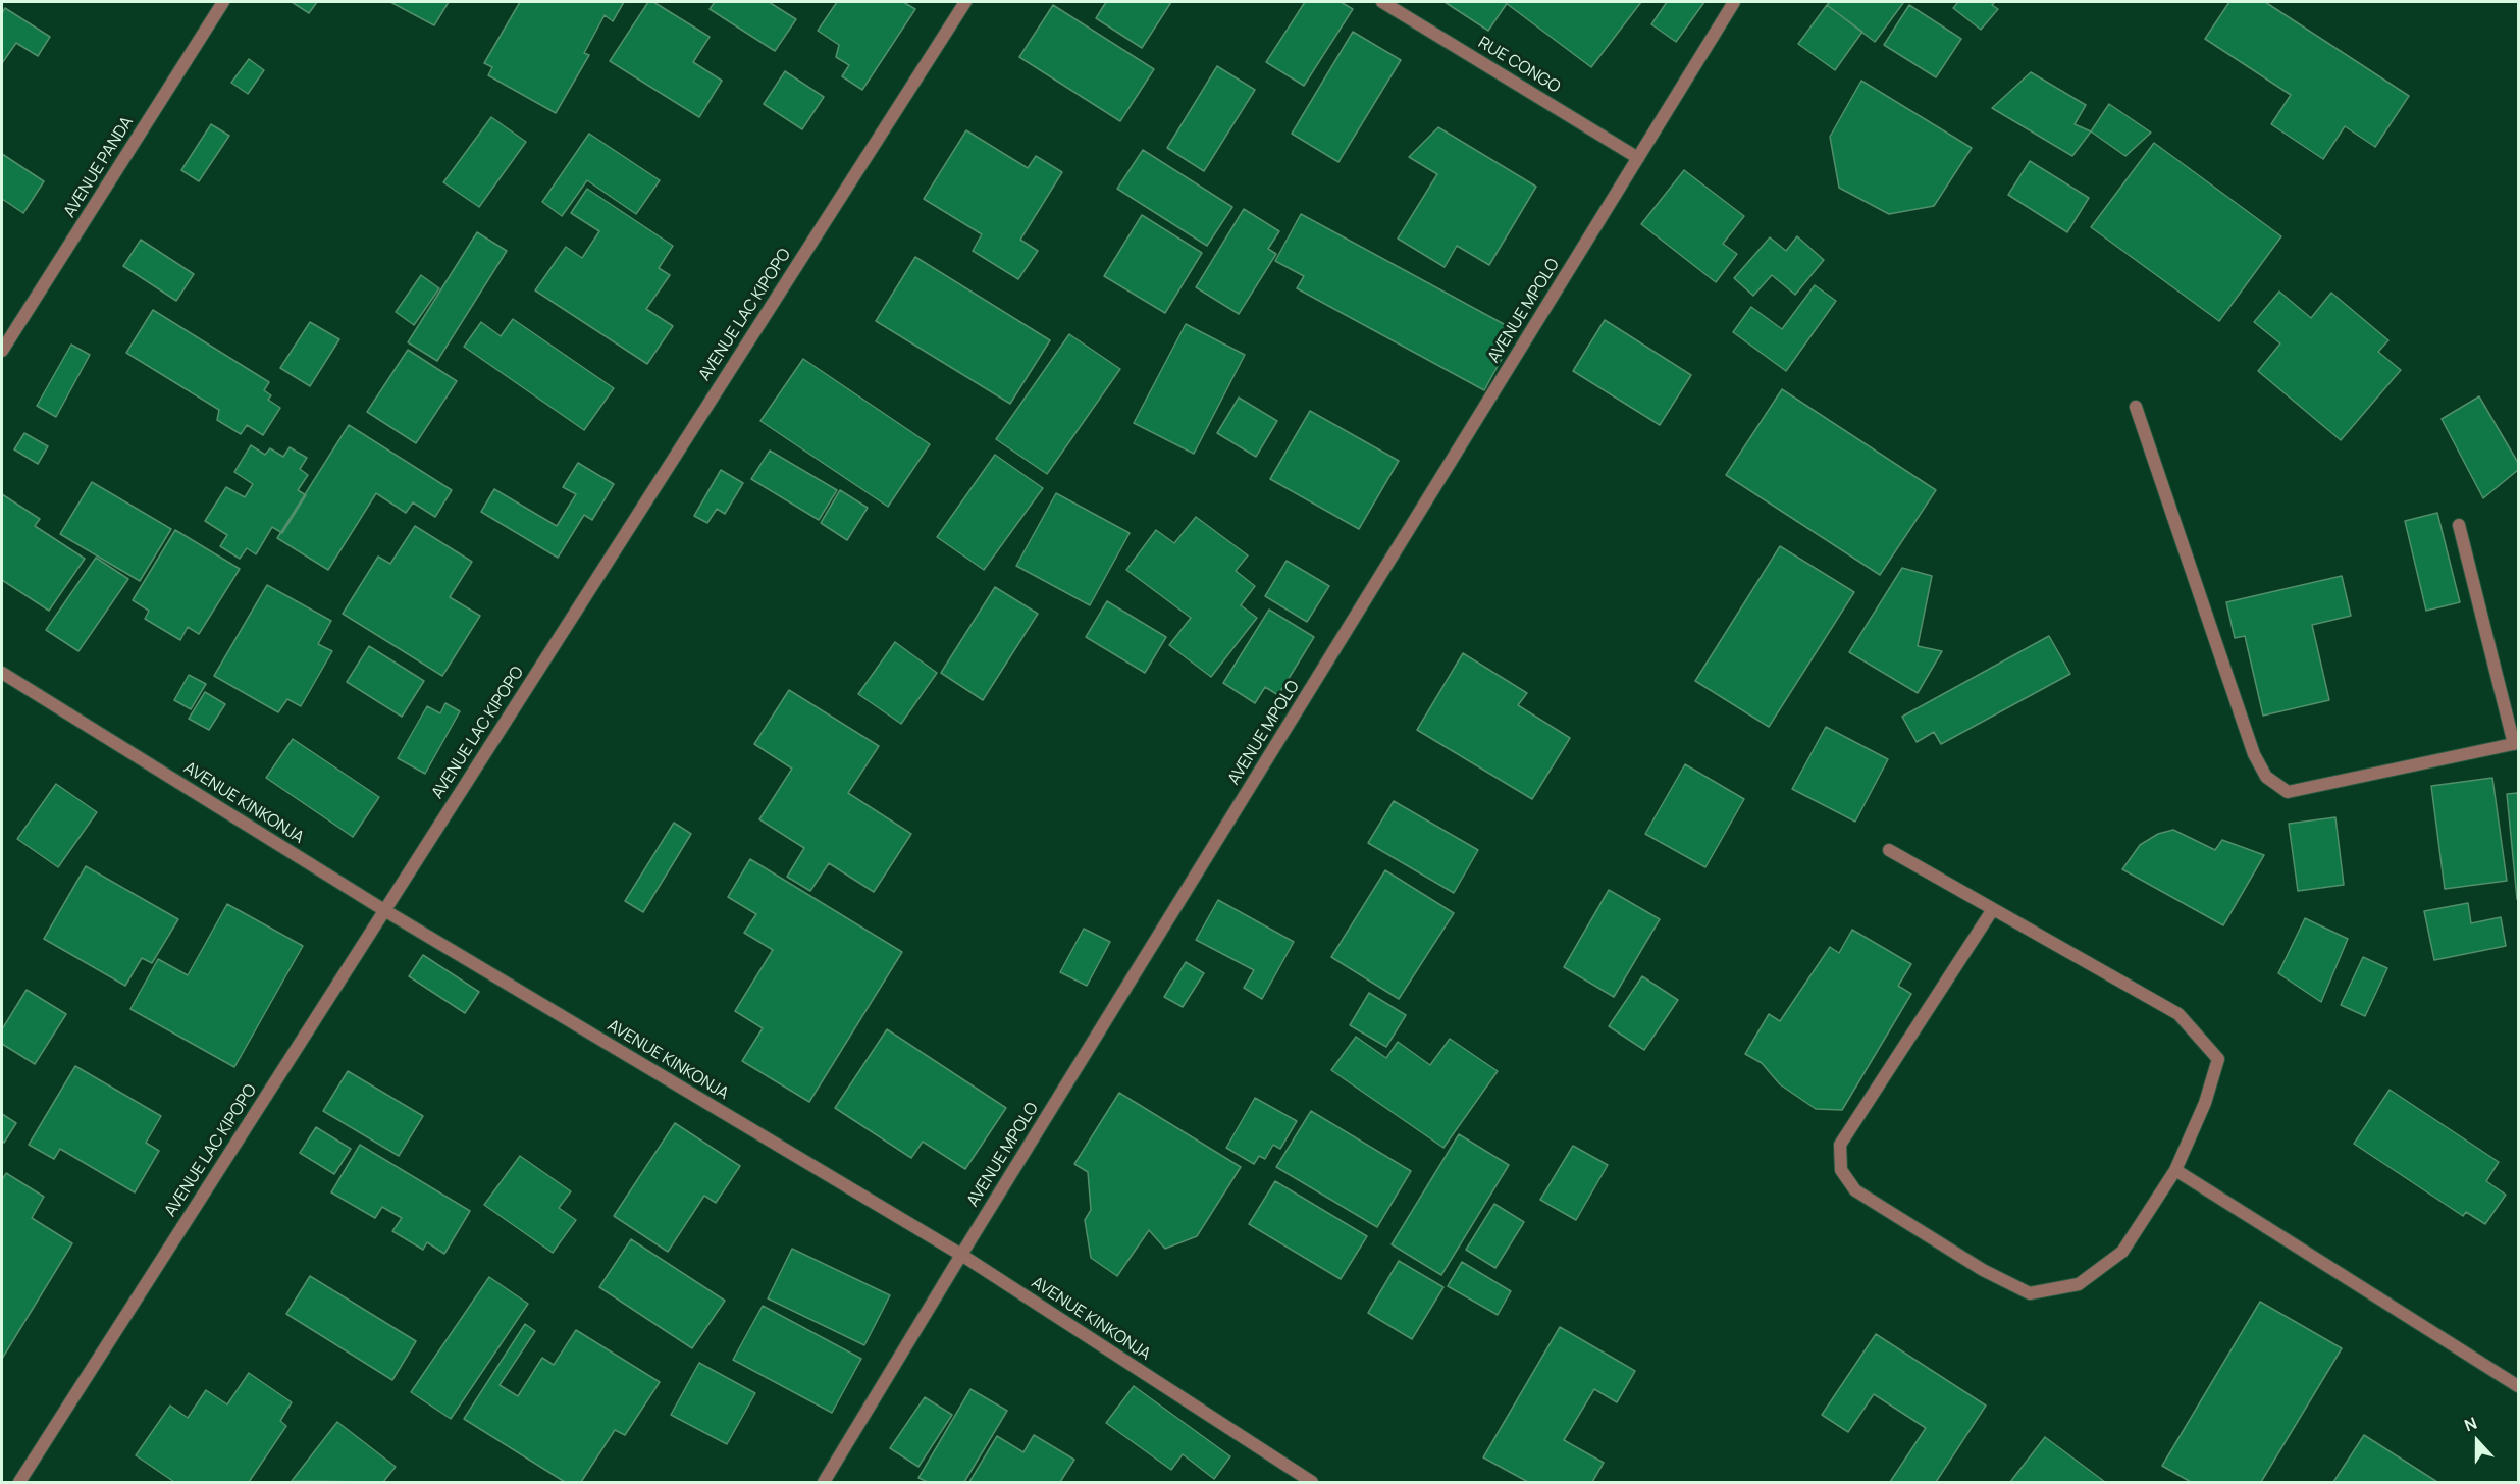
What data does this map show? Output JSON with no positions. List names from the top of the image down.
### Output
{
  "streets": {
    "street": [
      "RUE CONGO",
      "AVENUE PANDA",
      "AVENUE MPOLO",
      "AVENUE LAC KIPOPO",
      "AVENUE KINKONJA"
    ]
  },
  "crossings": [
    ["RUE CONGO", "AVENUE MPOLO"],
    ["AVENUE MPOLO", "AVENUE KINKONJA"],
    ["AVENUE LAC KIPOPO", "AVENUE KINKONJA"]
  ],
  "north": "top"
}
